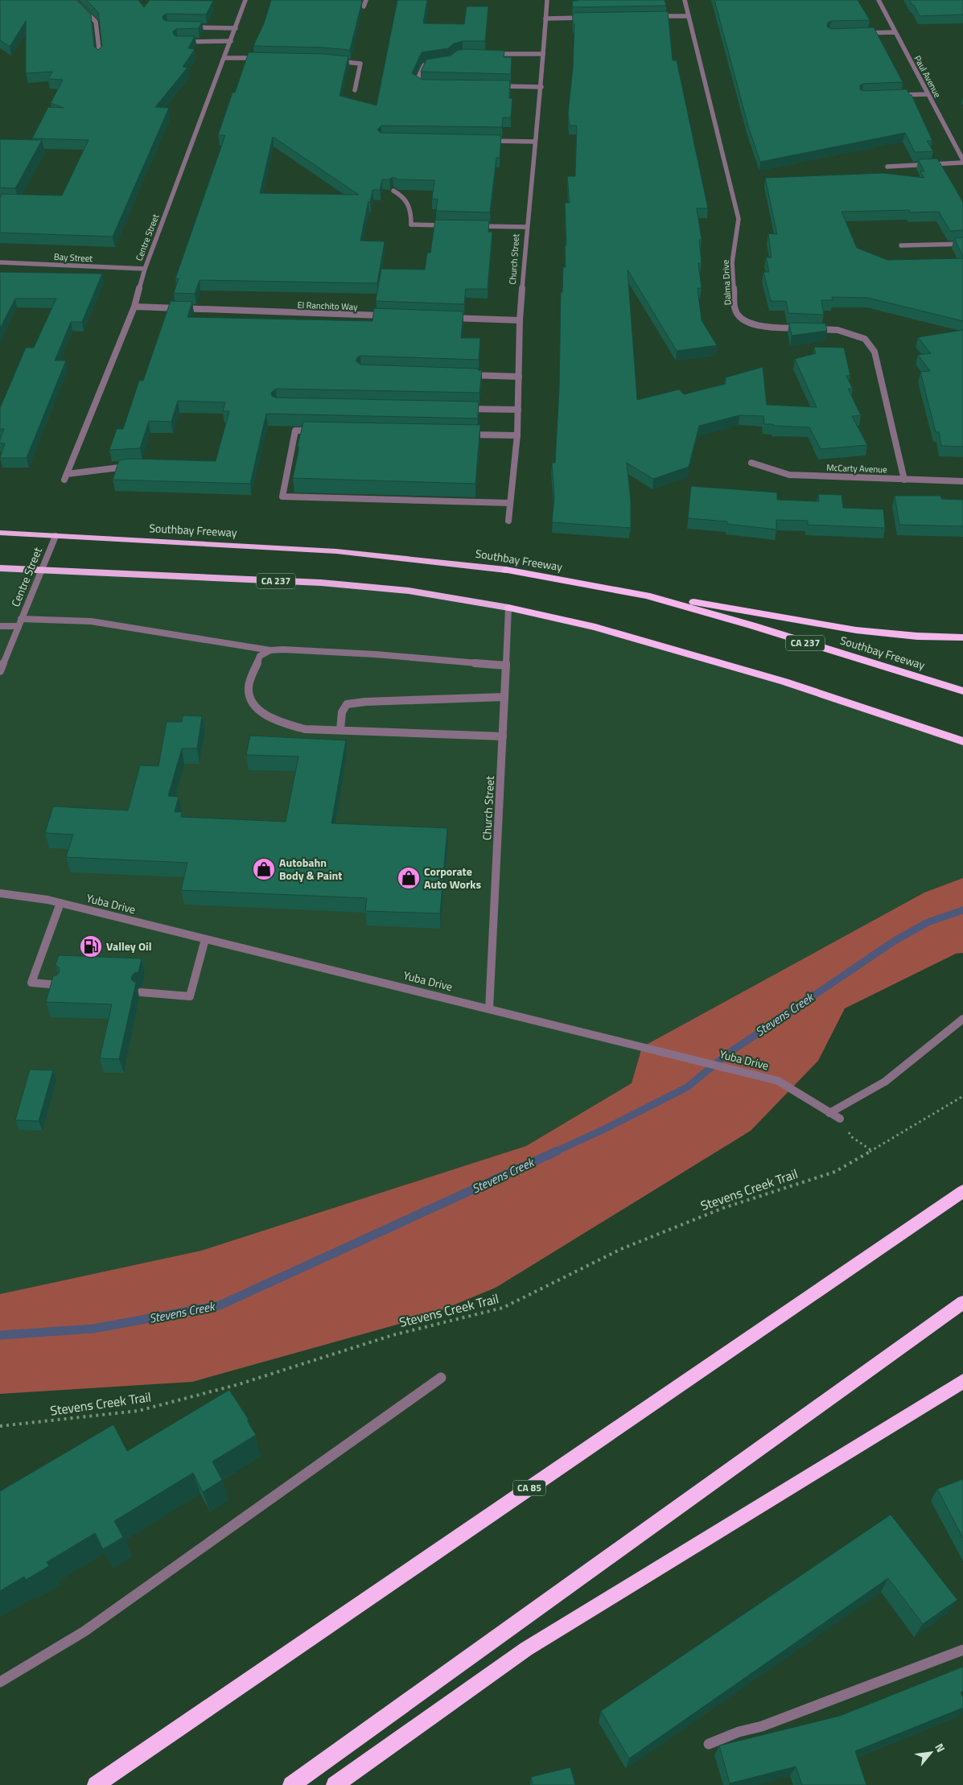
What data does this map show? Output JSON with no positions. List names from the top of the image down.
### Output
{
  "streets": {
    "highway": ["Southbay Freeway", "CA 237", "CA 85"],
    "street": [
      "Paul Avenue",
      "Centre Street",
      "Bay Street",
      "Church Street",
      "Dalma Drive",
      "El Ranchito Way",
      "McCarty Avenue",
      "Yuba Drive"
    ],
    "path": ["Stevens Creek Trail"]
  },
  "crossings": [
    ["Centre Street", "Bay Street"],
    ["Centre Street", "El Ranchito Way"],
    ["Centre Street", "Southbay Freeway"],
    ["Centre Street", "CA 237"],
    ["Church Street", "CA 237"],
    ["Church Street", "Yuba Drive"],
    ["Dalma Drive", "McCarty Avenue"]
  ],
  "water": ["Stevens Creek"],
  "places": {
    "shop": ["Autobahn Body & Paint", "Corporate Auto Works"],
    "fuel station": ["Valley Oil"]
  },
  "north": "top right"
}
